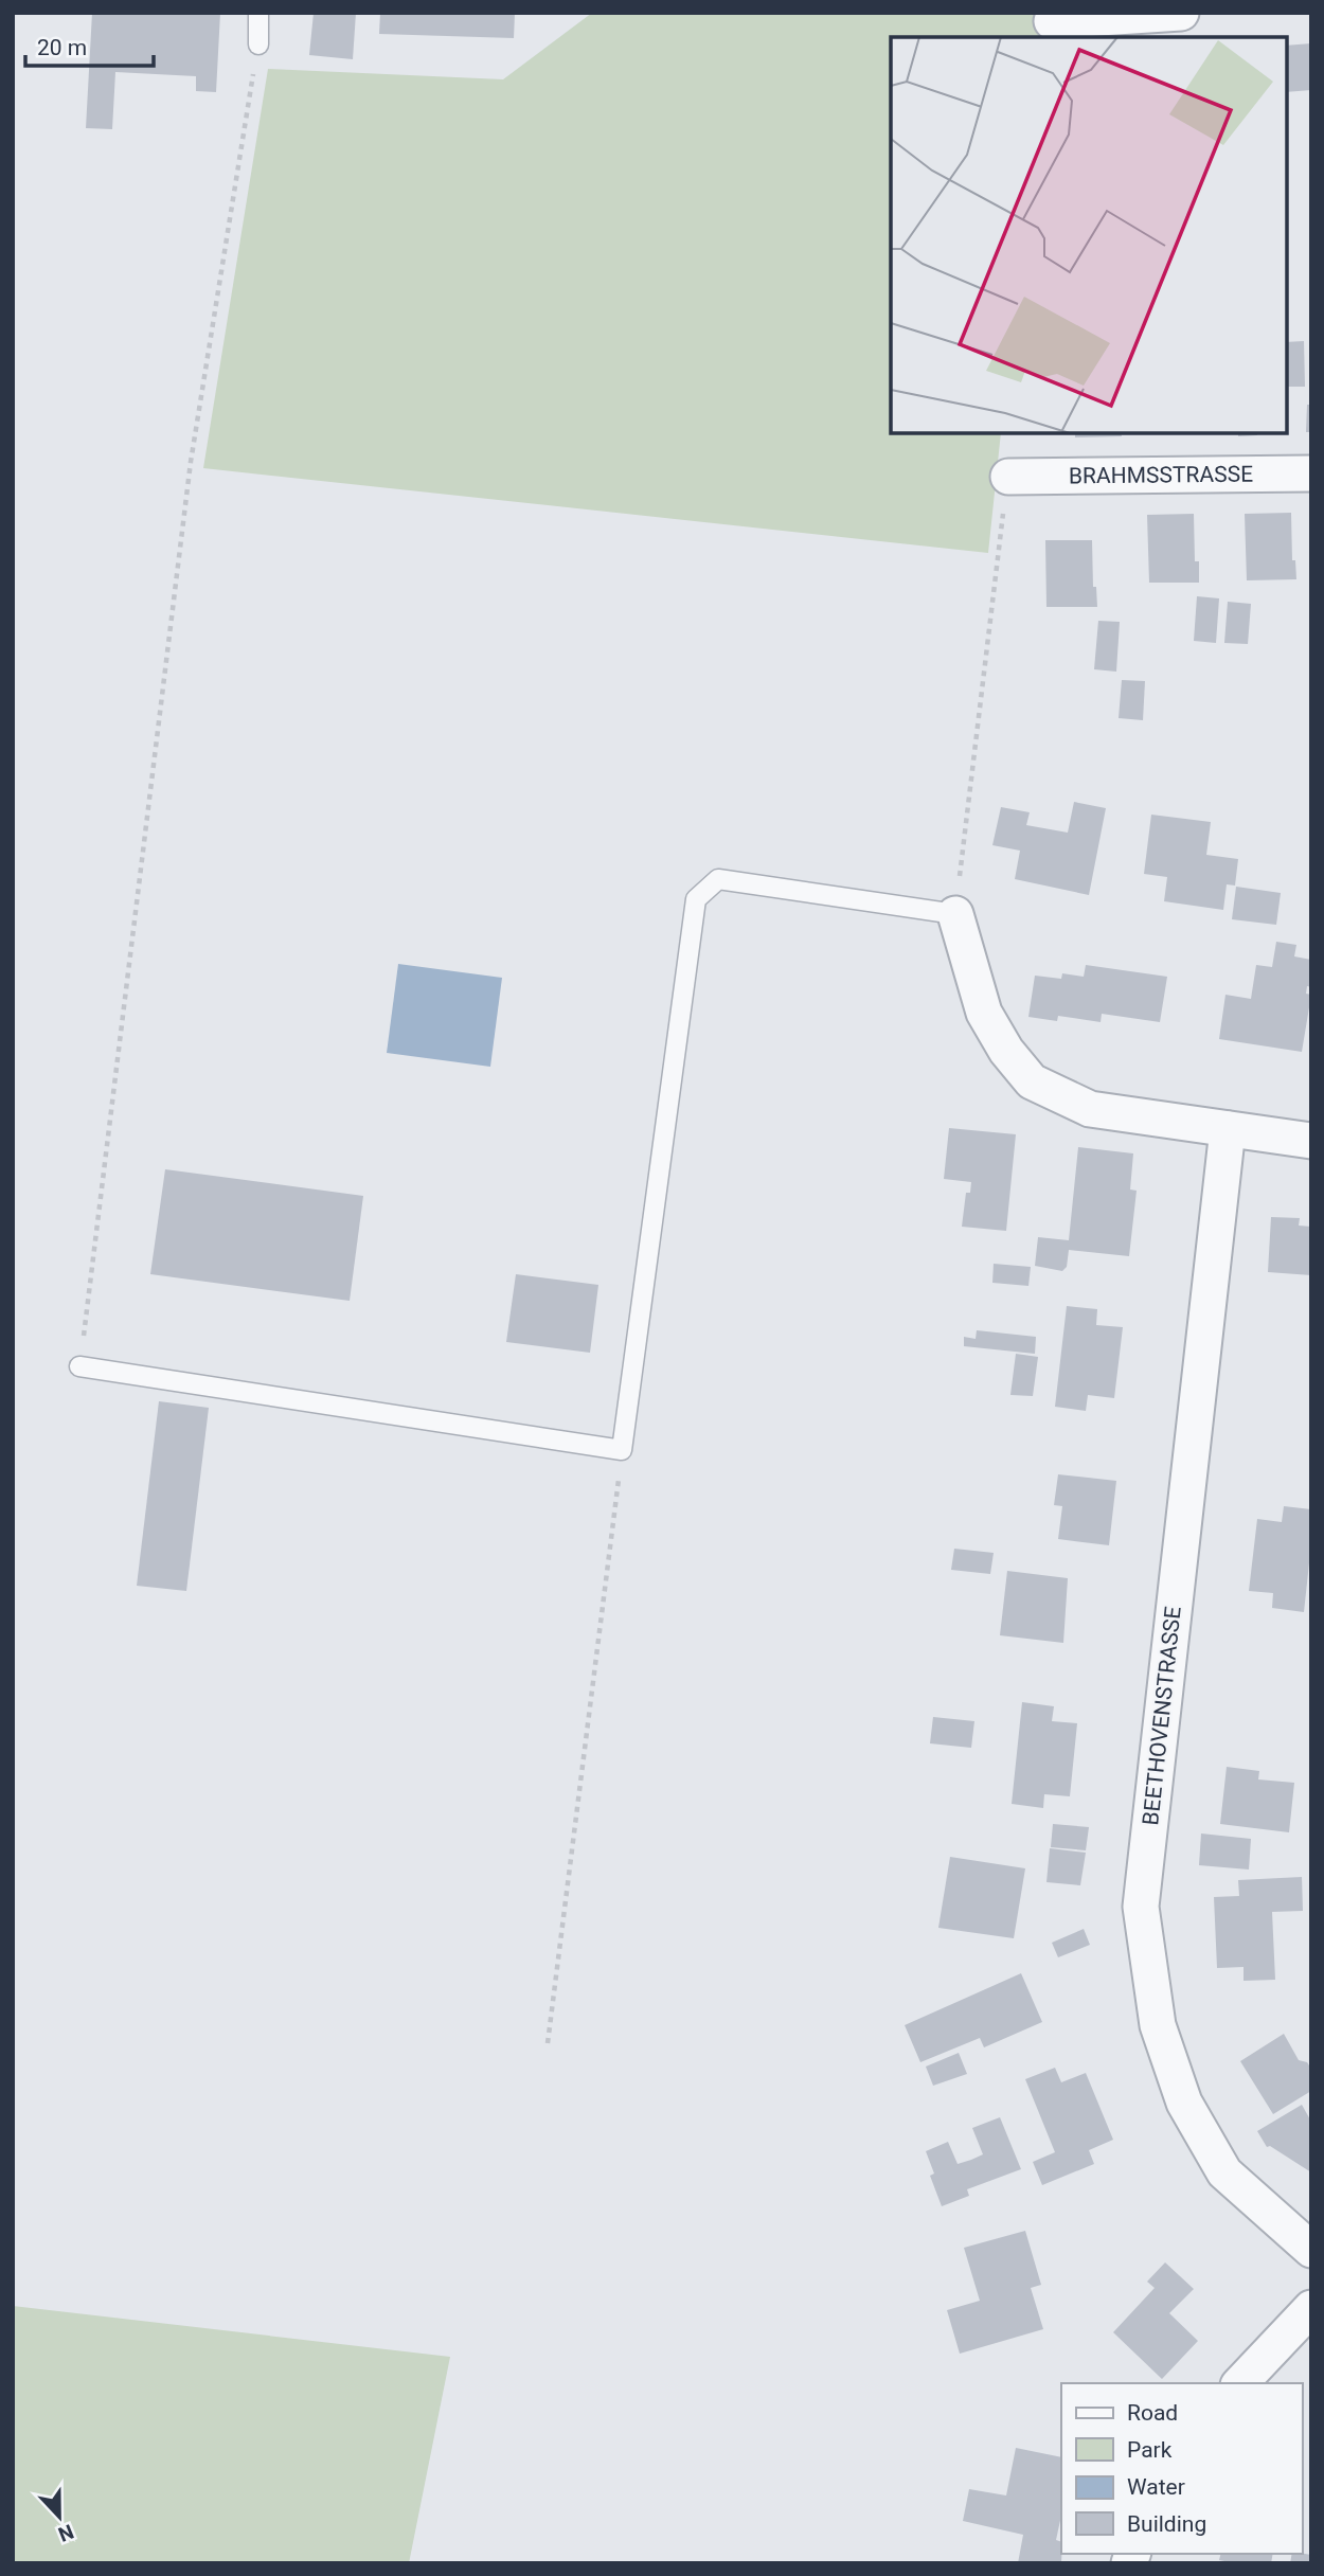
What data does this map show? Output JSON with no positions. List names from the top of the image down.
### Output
{
  "streets": {
    "street": ["BRAHMSSTRASSE", "BEETHOVENSTRASSE"]
  },
  "legend": [
    "Road",
    "Park",
    "Water",
    "Building"
  ],
  "scale_bar": "20 m",
  "north": "bottom"
}
